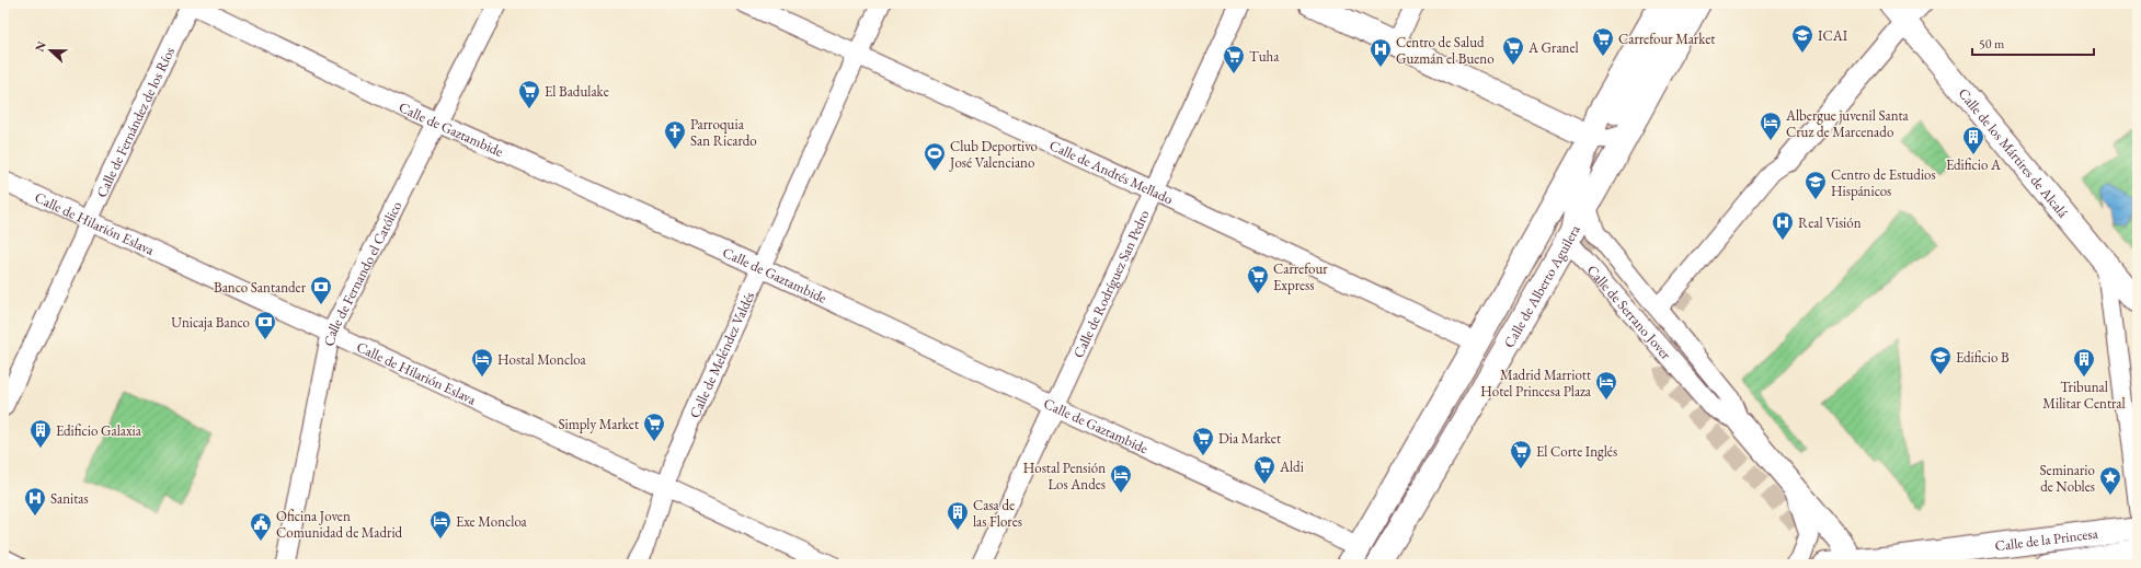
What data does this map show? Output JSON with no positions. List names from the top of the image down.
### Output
{
  "streets": {
    "main road": ["Calle de Alberto Aguilera", "Calle de la Princesa"],
    "street": [
      "Calle de Fernández de los Ríos",
      "Calle de Gaztambide",
      "Calle de los Mártires de Alcalá",
      "Calle de Andrés Mellado",
      "Calle de Hilarión Eslava",
      "Calle de Fernando el Católico",
      "Calle de Rodríguez San Pedro",
      "Calle de Serrano Jover",
      "Calle de Meléndez Valdés"
    ]
  },
  "crossings": [
    ["Calle de Fernández de los Ríos", "Calle de Gaztambide"],
    ["Calle de Fernández de los Ríos", "Calle de Hilarión Eslava"],
    ["Calle de Gaztambide", "Calle de Fernando el Católico"],
    ["Calle de Gaztambide", "Calle de Rodríguez San Pedro"],
    ["Calle de Gaztambide", "Calle de Alberto Aguilera"],
    ["Calle de Gaztambide", "Calle de Meléndez Valdés"],
    ["Calle de Andrés Mellado", "Calle de Rodríguez San Pedro"],
    ["Calle de Andrés Mellado", "Calle de Alberto Aguilera"],
    ["Calle de Andrés Mellado", "Calle de Meléndez Valdés"],
    ["Calle de Hilarión Eslava", "Calle de Fernando el Católico"],
    ["Calle de Hilarión Eslava", "Calle de Meléndez Valdés"],
    ["Calle de Alberto Aguilera", "Calle de Serrano Jover"],
    ["Calle de Serrano Jover", "Calle de la Princesa"]
  ],
  "places": {
    "school or university": ["ICAI", "Centro de Estudios Hispánicos", "Edificio B"],
    "supermarket": [
      "Carrefour Market",
      "A Granel",
      "Tuha",
      "El Badulake",
      "Carrefour Express",
      "Simply Market",
      "Dia Market",
      "El Corte Inglés",
      "Aldi"
    ],
    "hospital": ["Centro de Salud Guzmán el Bueno", "Real Visión", "Sanitas"],
    "hotel": [
      "Albergue juvenil Santa Cruz de Marcenado",
      "Hostal Moncloa",
      "Madrid Marriott Hotel Princesa Plaza",
      "Hostal Pensión Los Andes",
      "Exe Moncloa"
    ],
    "church": ["Parroquia San Ricardo"],
    "building": [
      "Edificio A",
      "Tribunal Militar Central",
      "Edificio Galaxia",
      "Casa de las Flores"
    ],
    "sports": ["Club Deportivo José Valenciano"],
    "bank": ["Banco Santander", "Unicaja Banco"],
    "place": ["Seminario de Nobles"],
    "public building": ["Oficina Joven Comunidad de Madrid"]
  },
  "scale_bar": "50 m",
  "north": "left"
}
